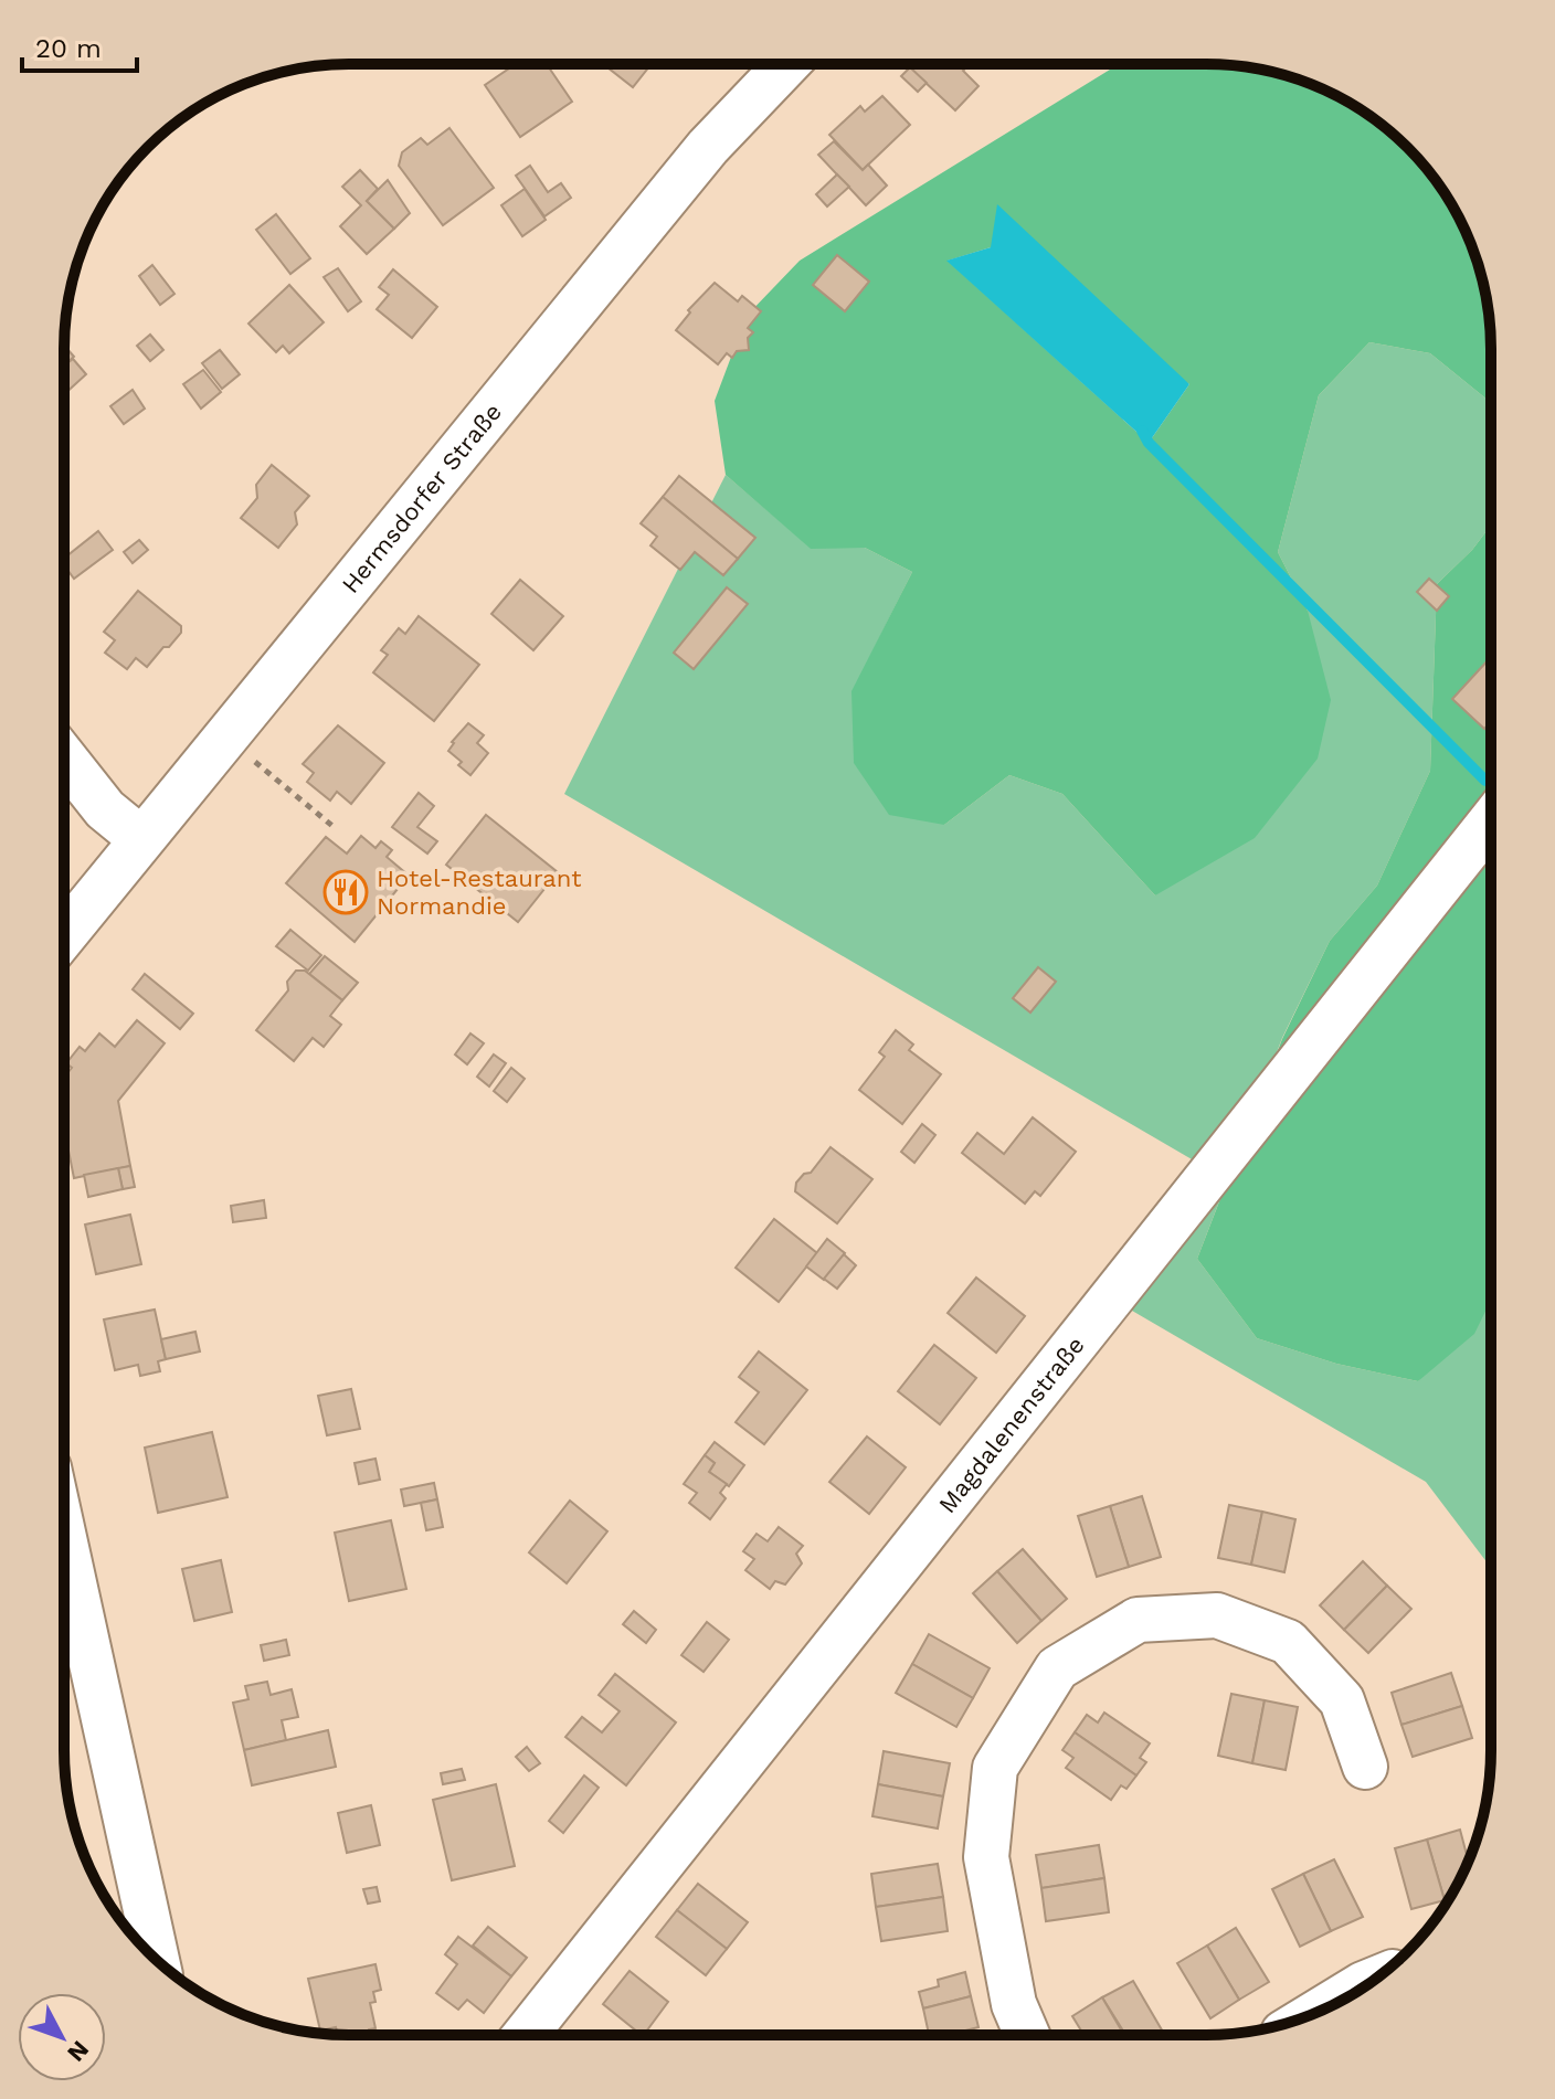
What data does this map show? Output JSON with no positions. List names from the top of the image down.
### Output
{
  "streets": {
    "street": ["Hermsdorfer Straße", "Magdalenenstraße"]
  },
  "places": {
    "restaurant": ["Hotel-Restaurant Normandie"]
  },
  "scale_bar": "20 m",
  "north": "bottom right"
}
